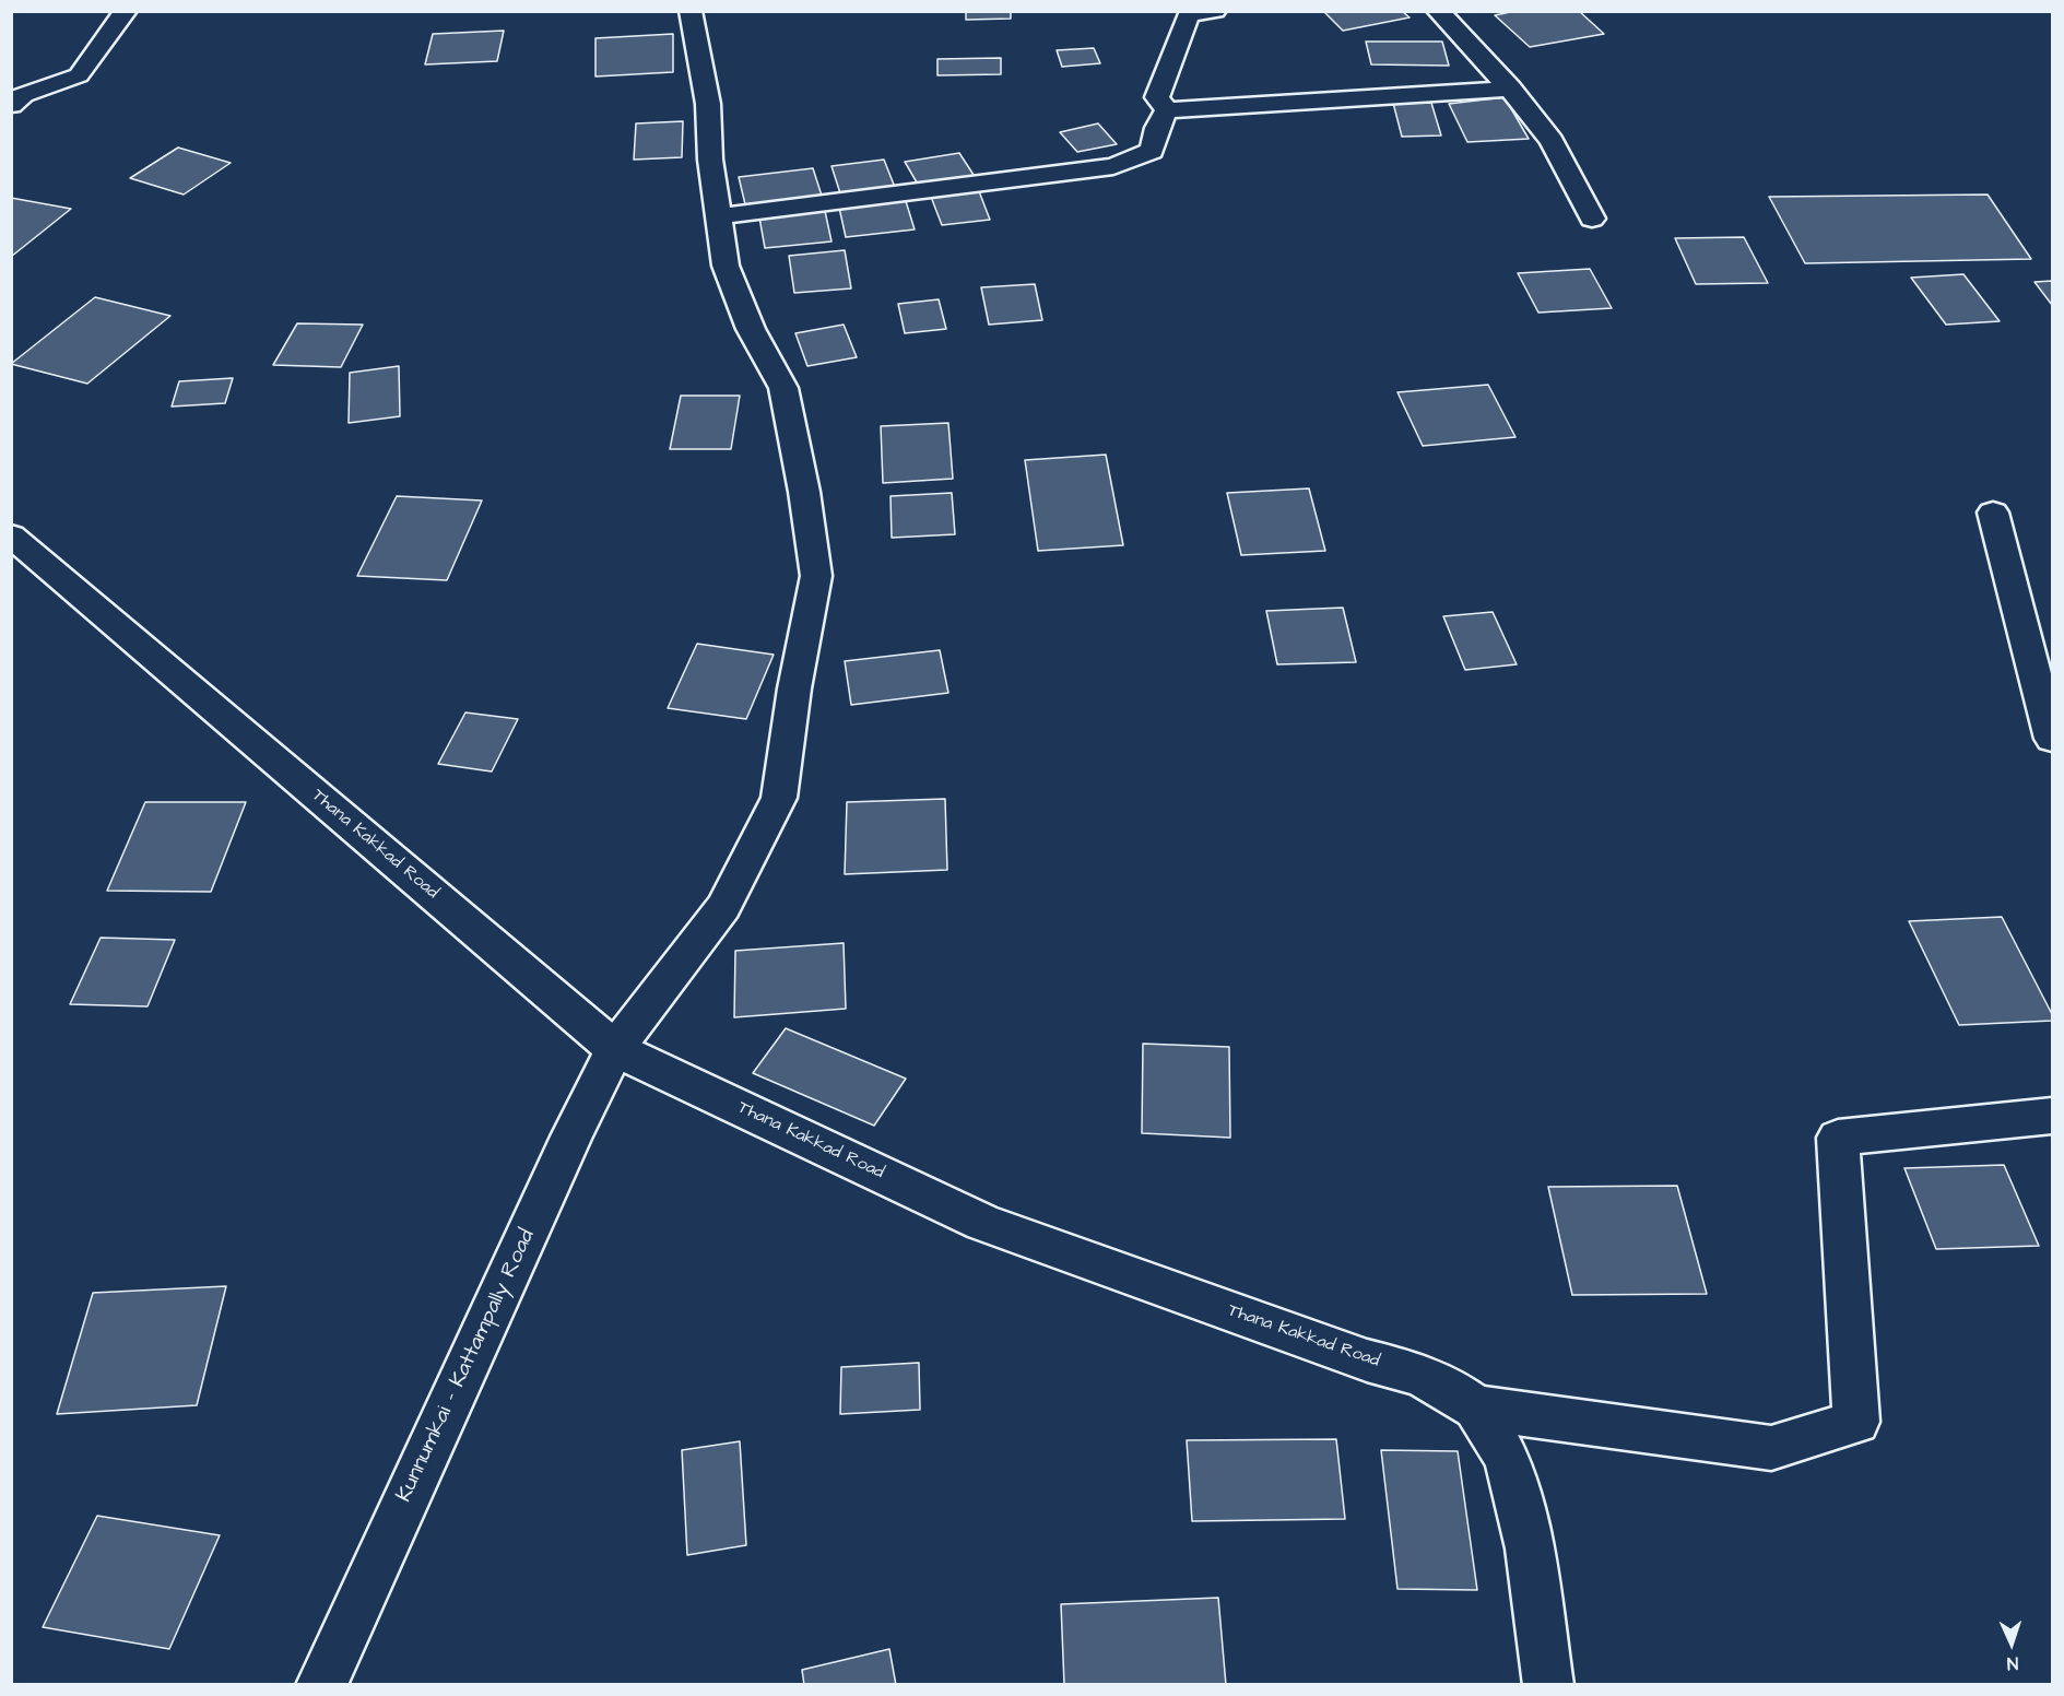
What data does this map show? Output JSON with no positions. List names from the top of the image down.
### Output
{
  "streets": {
    "street": ["Thana Kakkad Road", "Kunnumkai - Kattampally Road"]
  },
  "crossings": [
    ["Thana Kakkad Road", "Kunnumkai - Kattampally Road"]
  ],
  "north": "bottom"
}
